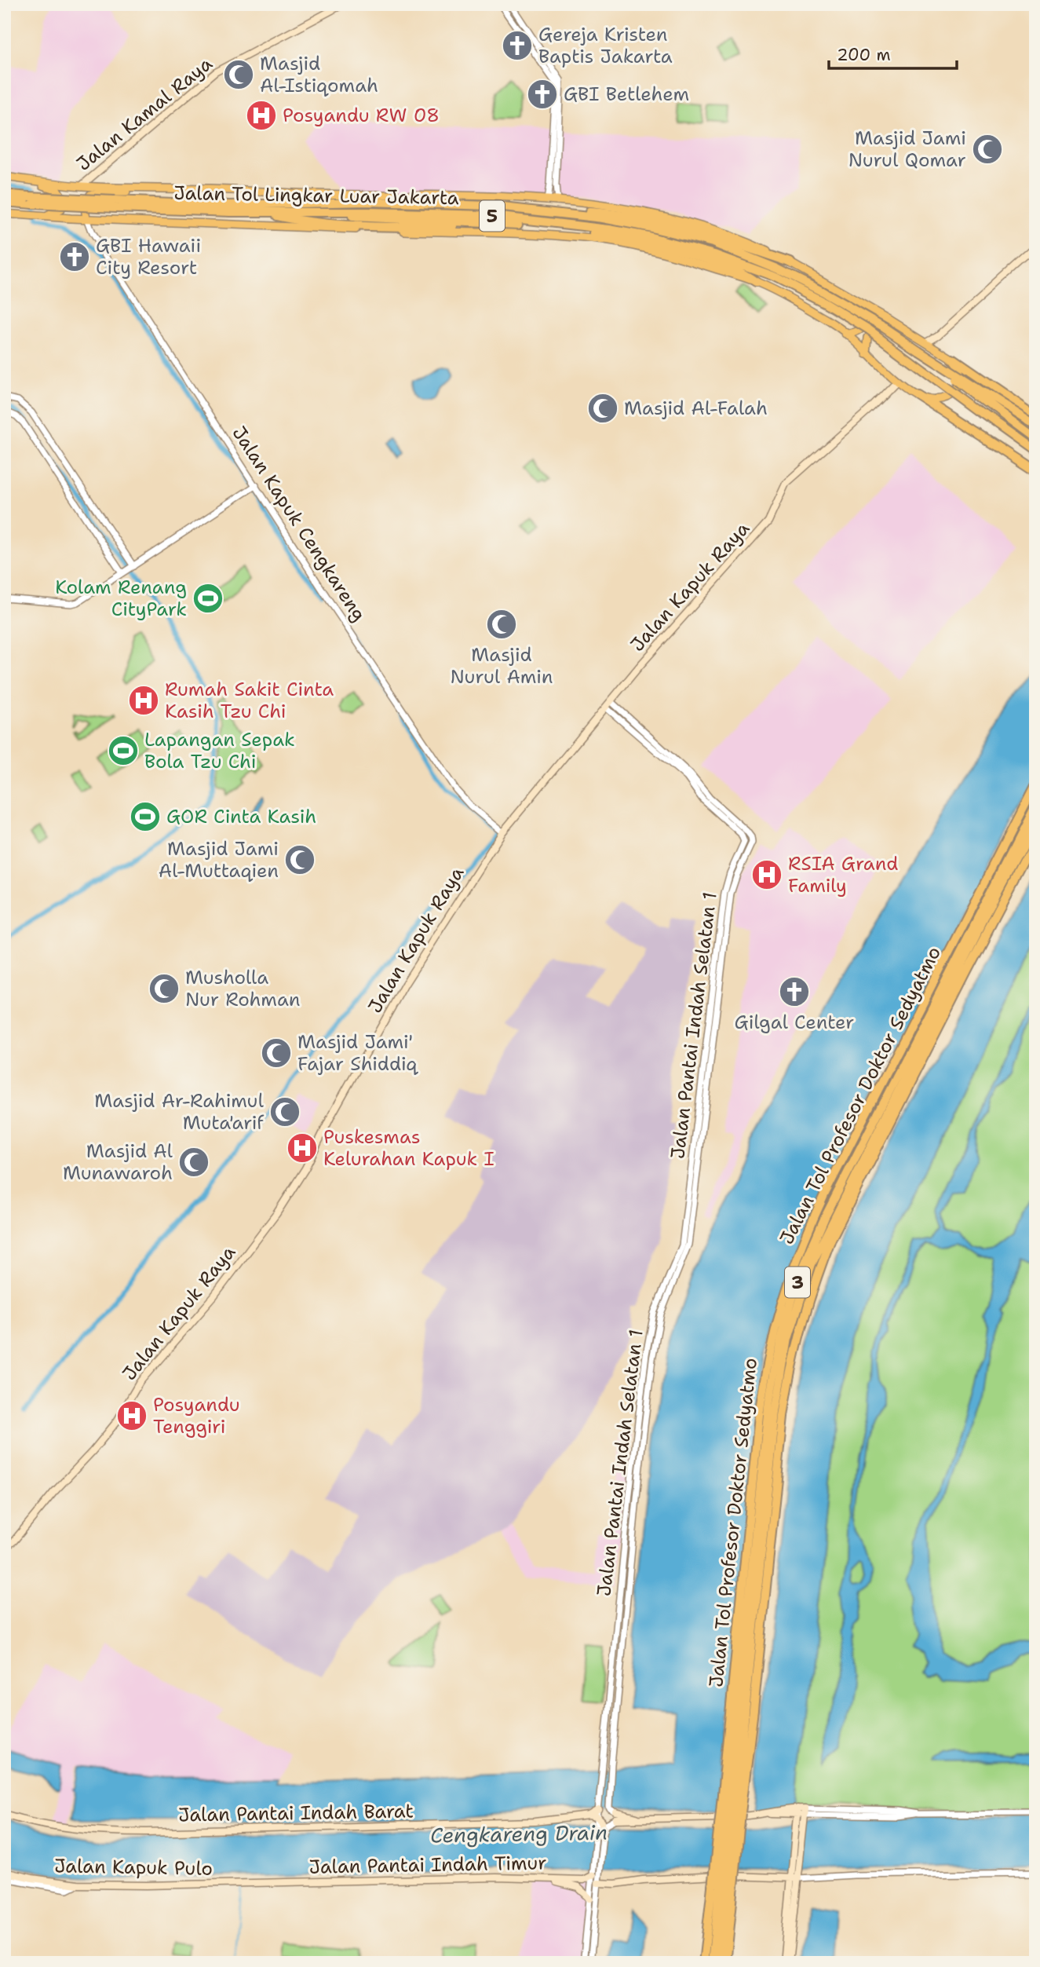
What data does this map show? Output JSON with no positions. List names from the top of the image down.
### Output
{
  "streets": {
    "highway": [
      "Jalan Tol Lingkar Luar Jakarta",
      "5",
      "Jalan Tol Profesor Doktor Sedyatmo",
      "3"
    ],
    "main road": [
      "Jalan Kamal Raya",
      "Jalan Kapuk Raya",
      "Jalan Pantai Indah Barat",
      "Jalan Pantai Indah Timur",
      "Jalan Kapuk Pulo"
    ],
    "street": ["Jalan Kapuk Cengkareng", "Jalan Pantai Indah Selatan 1"]
  },
  "crossings": [
    ["Jalan Kapuk Cengkareng", "Jalan Kapuk Raya"],
    ["Jalan Kapuk Raya", "Jalan Pantai Indah Selatan 1"],
    ["Jalan Pantai Indah Selatan 1", "Jalan Pantai Indah Barat"],
    ["Jalan Pantai Indah Selatan 1", "Jalan Pantai Indah Timur"],
    ["Jalan Pantai Indah Timur", "Jalan Kapuk Pulo"]
  ],
  "water": ["Cengkareng Drain"],
  "places": {
    "church": [
      "Gereja Kristen Baptis Jakarta",
      "GBI Betlehem",
      "GBI Hawaii City Resort",
      "Gilgal Center"
    ],
    "mosque": [
      "Masjid Al-Istiqomah",
      "Masjid Jami Nurul Qomar",
      "Masjid Al-Falah",
      "Masjid Nurul Amin",
      "Masjid Jami Al-Muttaqien",
      "Musholla Nur Rohman",
      "Masjid Jami' Fajar Shiddiq",
      "Masjid Ar-Rahimul Muta'arif",
      "Masjid Al Munawaroh"
    ],
    "hospital": [
      "Posyandu RW 08",
      "Rumah Sakit Cinta Kasih Tzu Chi",
      "RSIA Grand Family",
      "Puskesmas Kelurahan Kapuk I",
      "Posyandu Tenggiri"
    ],
    "sports": ["Kolam Renang CityPark", "Lapangan Sepak Bola Tzu Chi", "GOR Cinta Kasih"]
  },
  "scale_bar": "200 m"
}
